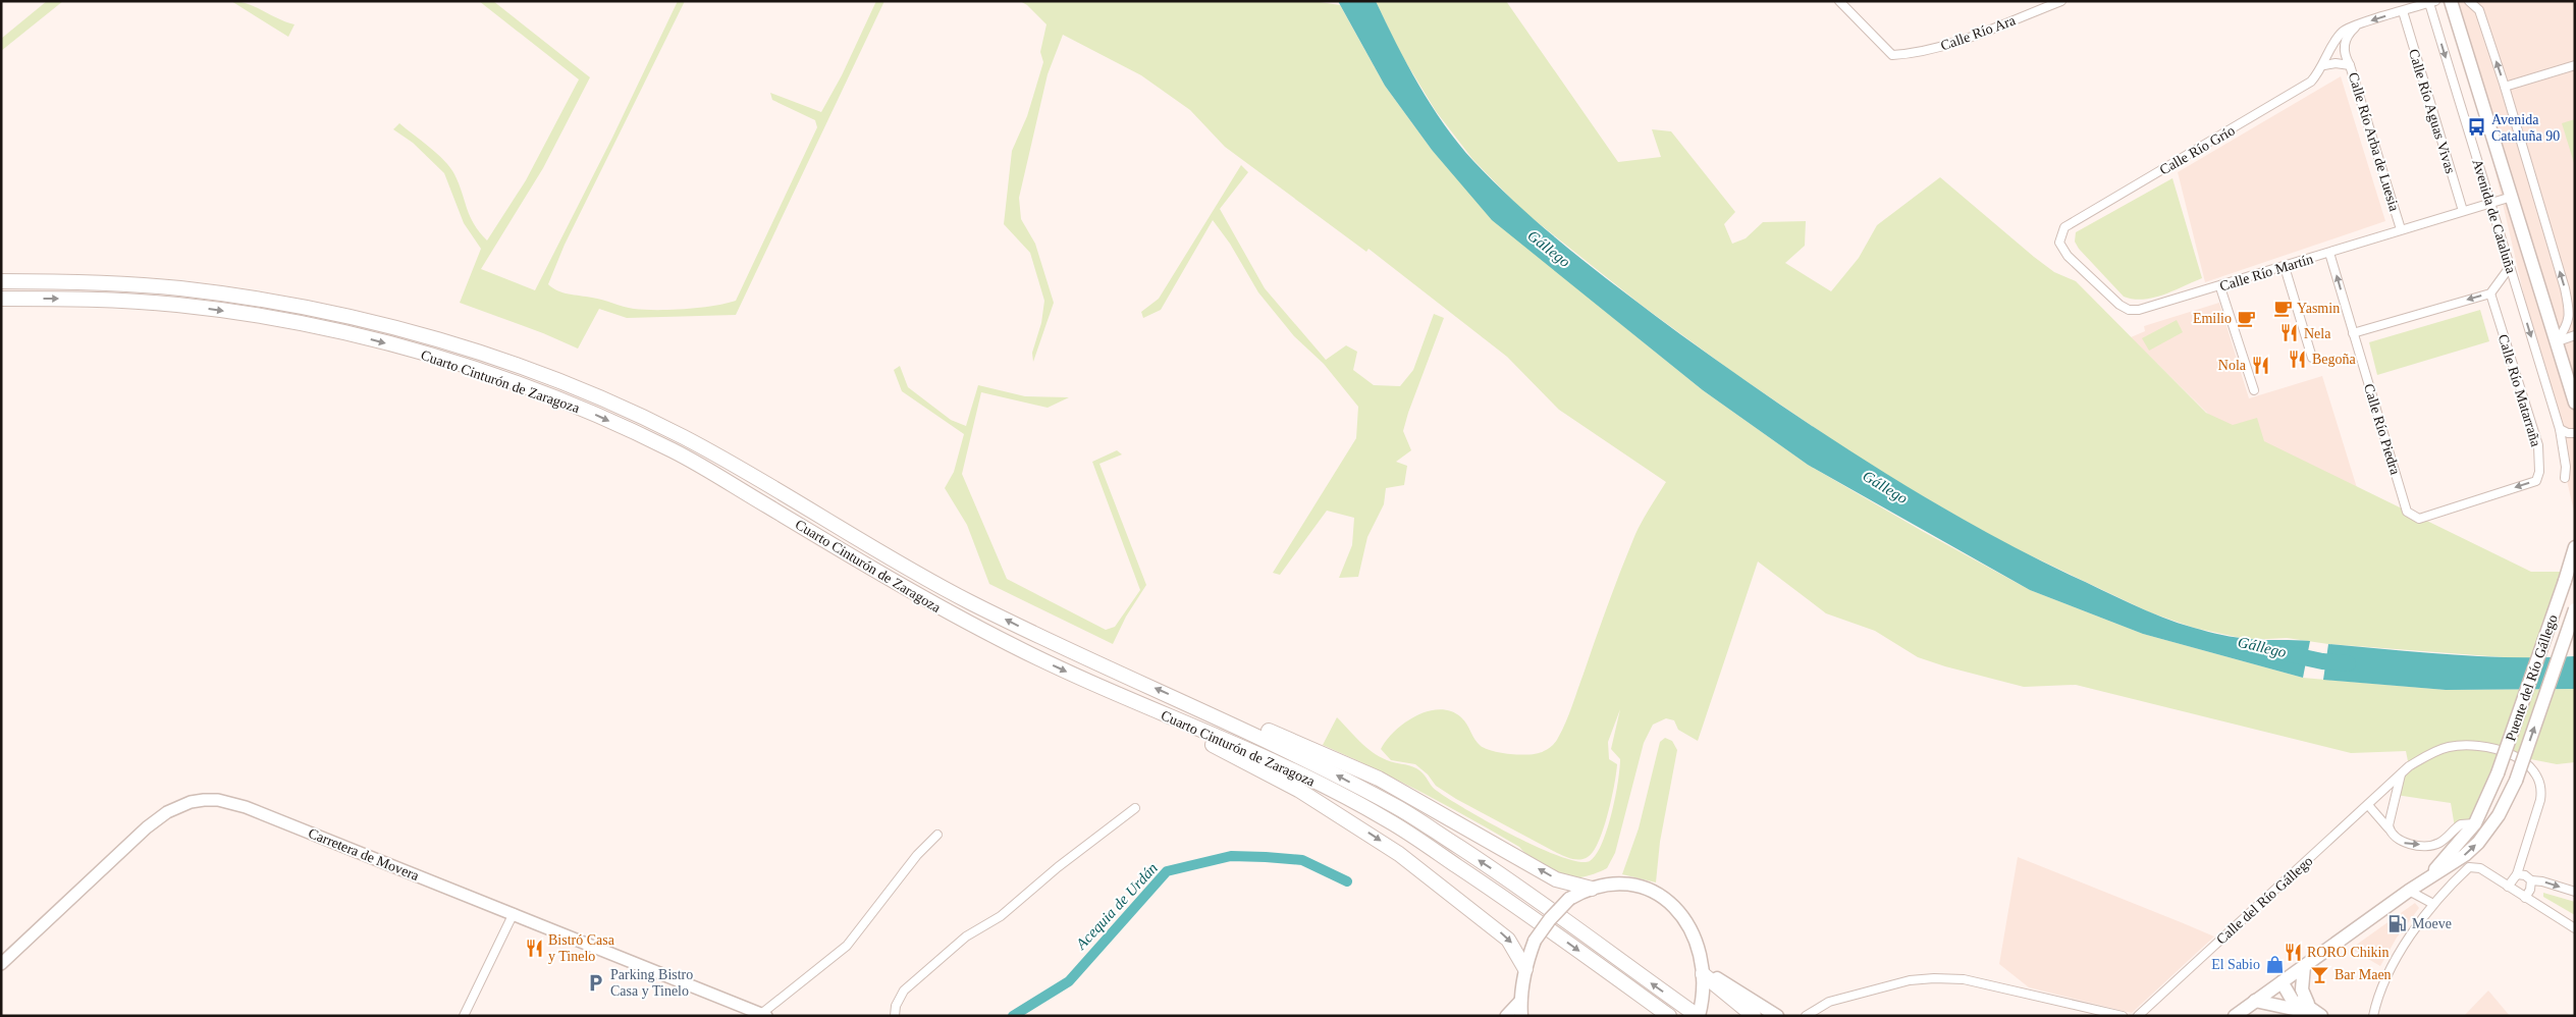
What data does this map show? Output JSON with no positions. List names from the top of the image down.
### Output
{
  "streets": {
    "highway": ["Cuarto Cinturón de Zaragoza"],
    "main road": ["Avenida de Cataluña", "Puente del Río Gállego", "Carretera de Movera"],
    "street": [
      "Calle Río Ara",
      "Calle Río Aguas Vivas",
      "Calle Río Arba de Luesia",
      "Calle Río Grío",
      "Calle Río Martín",
      "Calle Río Matarraña",
      "Calle Río Piedra",
      "Calle del Río Gállego"
    ]
  },
  "crossings": [
    ["Calle Río Aguas Vivas", "Calle Río Grío"],
    ["Calle Río Aguas Vivas", "Calle Río Martín"],
    ["Calle Río Arba de Luesia", "Calle Río Grío"],
    ["Calle Río Arba de Luesia", "Calle Río Martín"],
    ["Calle Río Grío", "Avenida de Cataluña"],
    ["Calle Río Grío", "Calle Río Martín"],
    ["Avenida de Cataluña", "Calle Río Martín"],
    ["Calle Río Martín", "Calle Río Piedra"],
    ["Calle Río Matarraña", "Calle Río Piedra"]
  ],
  "water": ["Gállego", "Acequia de Urdán"],
  "places": {
    "bus stop": ["Avenida Cataluña 90"],
    "cafe": ["Yasmin", "Emilio"],
    "restaurant": [
      "Nela",
      "Begoña",
      "Nola",
      "Bistró Casa y Tinelo",
      "RORO Chikin"
    ],
    "fuel station": ["Moeve"],
    "shop": ["El Sabio"],
    "bar": ["Bar Maen"],
    "parking": ["Parking Bistro Casa y Tinelo"]
  }
}
